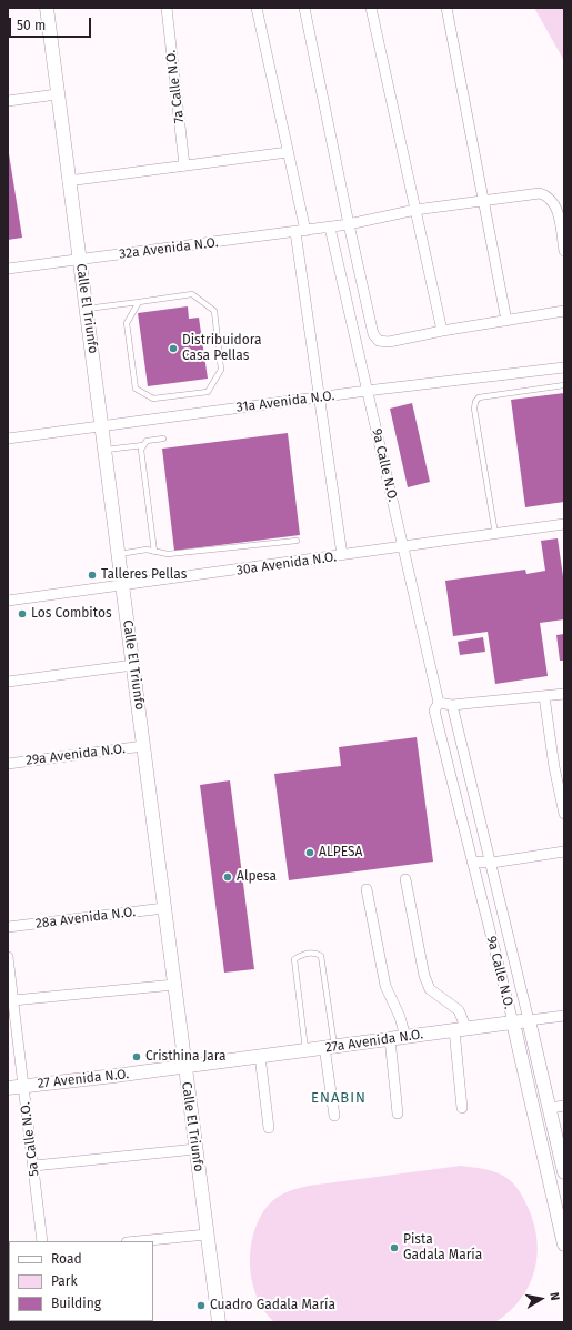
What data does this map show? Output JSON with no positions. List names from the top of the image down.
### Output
{
  "streets": {
    "main road": [
      "Calle El Triunfo",
      "9a Calle N.O.",
      "27a Avenida N.O.",
      "27 Avenida N.O."
    ],
    "street": [
      "7a Calle N.O.",
      "32a Avenida N.O.",
      "31a Avenida N.O.",
      "30a Avenida N.O.",
      "29a Avenida N.O.",
      "28a Avenida N.O.",
      "5a Calle N.O."
    ]
  },
  "crossings": [
    ["32a Avenida N.O.", "Calle El Triunfo"],
    ["32a Avenida N.O.", "9a Calle N.O."],
    ["Calle El Triunfo", "31a Avenida N.O."],
    ["Calle El Triunfo", "30a Avenida N.O."],
    ["Calle El Triunfo", "29a Avenida N.O."],
    ["Calle El Triunfo", "28a Avenida N.O."],
    ["Calle El Triunfo", "27a Avenida N.O."],
    ["Calle El Triunfo", "27 Avenida N.O."],
    ["31a Avenida N.O.", "9a Calle N.O."],
    ["9a Calle N.O.", "30a Avenida N.O."],
    ["9a Calle N.O.", "27a Avenida N.O."],
    ["27a Avenida N.O.", "27 Avenida N.O."],
    ["27 Avenida N.O.", "5a Calle N.O."]
  ],
  "districts": ["ENABIN"],
  "places": [
    "Distribuidora Casa Pellas",
    "Talleres Pellas",
    "Los Combitos",
    "ALPESA",
    "Alpesa",
    "Cristhina Jara",
    "Pista Gadala María",
    "Cuadro Gadala María"
  ],
  "legend": ["Road", "Park", "Building"],
  "scale_bar": "50 m",
  "north": "right"
}
